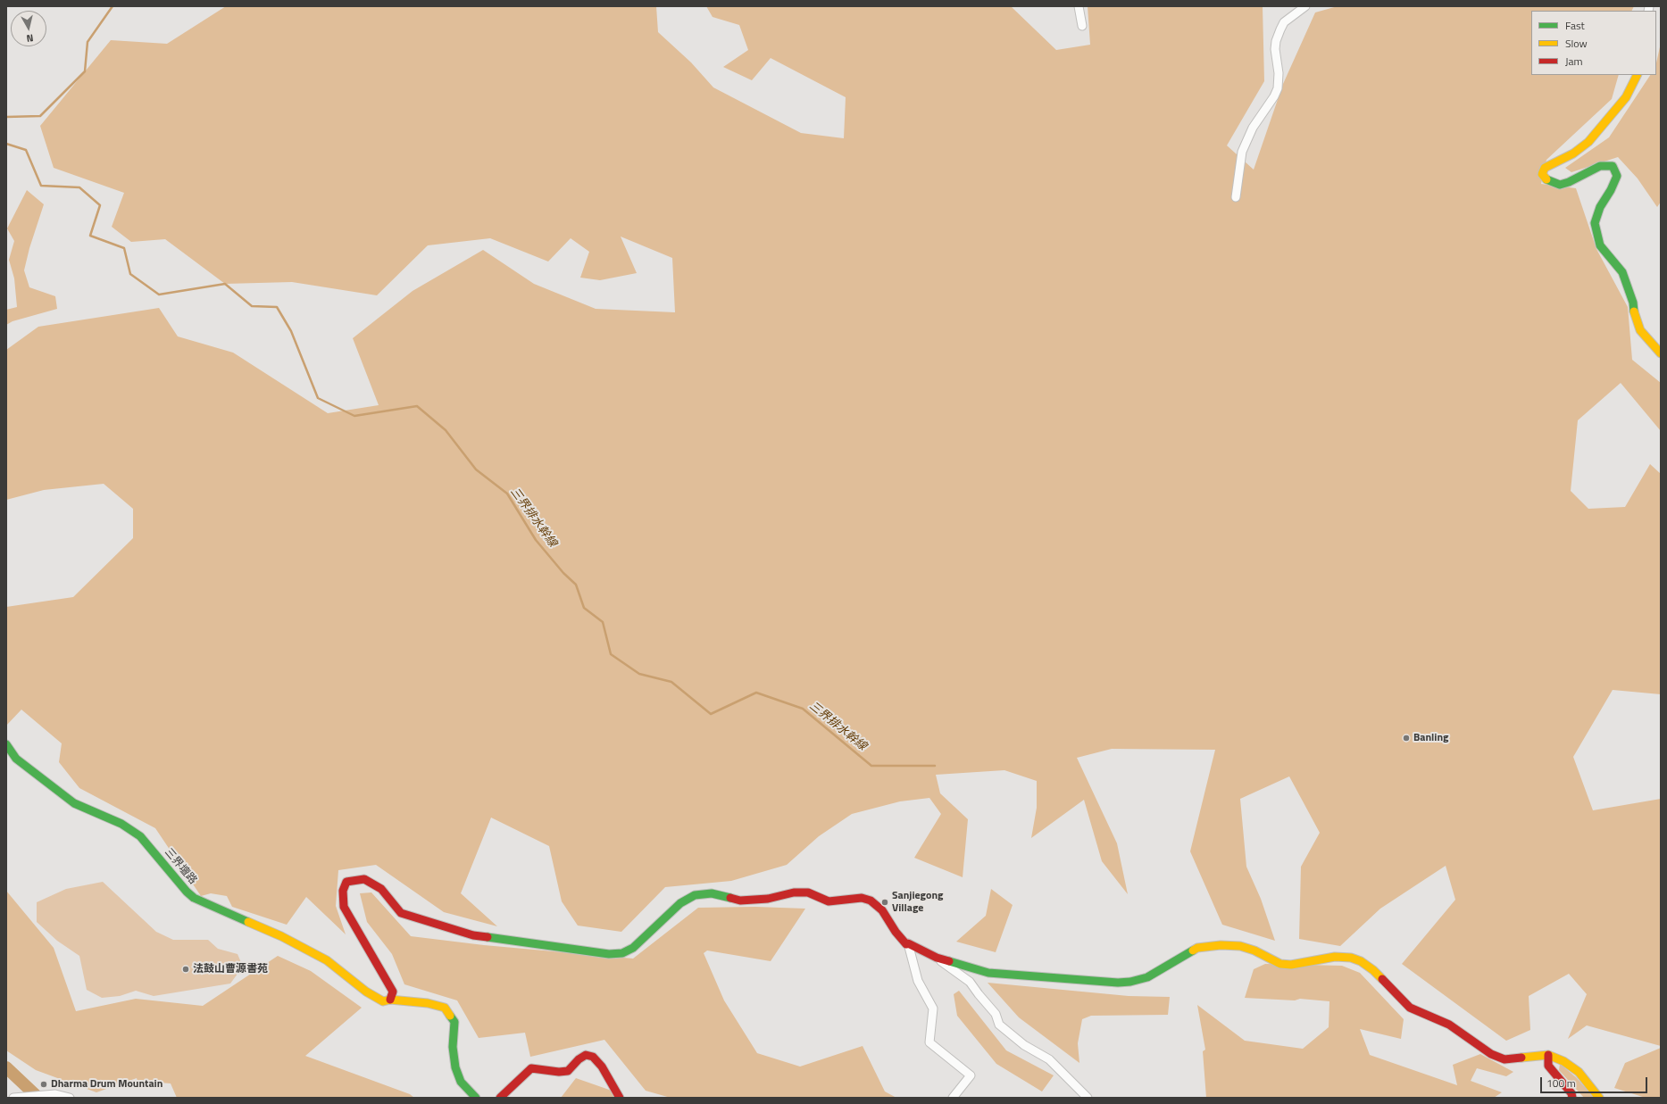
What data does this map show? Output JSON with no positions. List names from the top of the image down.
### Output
{
  "streets": {
    "street": ["三界壇路"]
  },
  "water": ["三界排水幹線"],
  "places": [
    "Banling",
    "Sanjiegong Village",
    "法鼓山曹源書苑",
    "Dharma Drum Mountain"
  ],
  "legend": ["Fast", "Slow", "Jam"],
  "scale_bar": "100 m",
  "north": "bottom"
}
